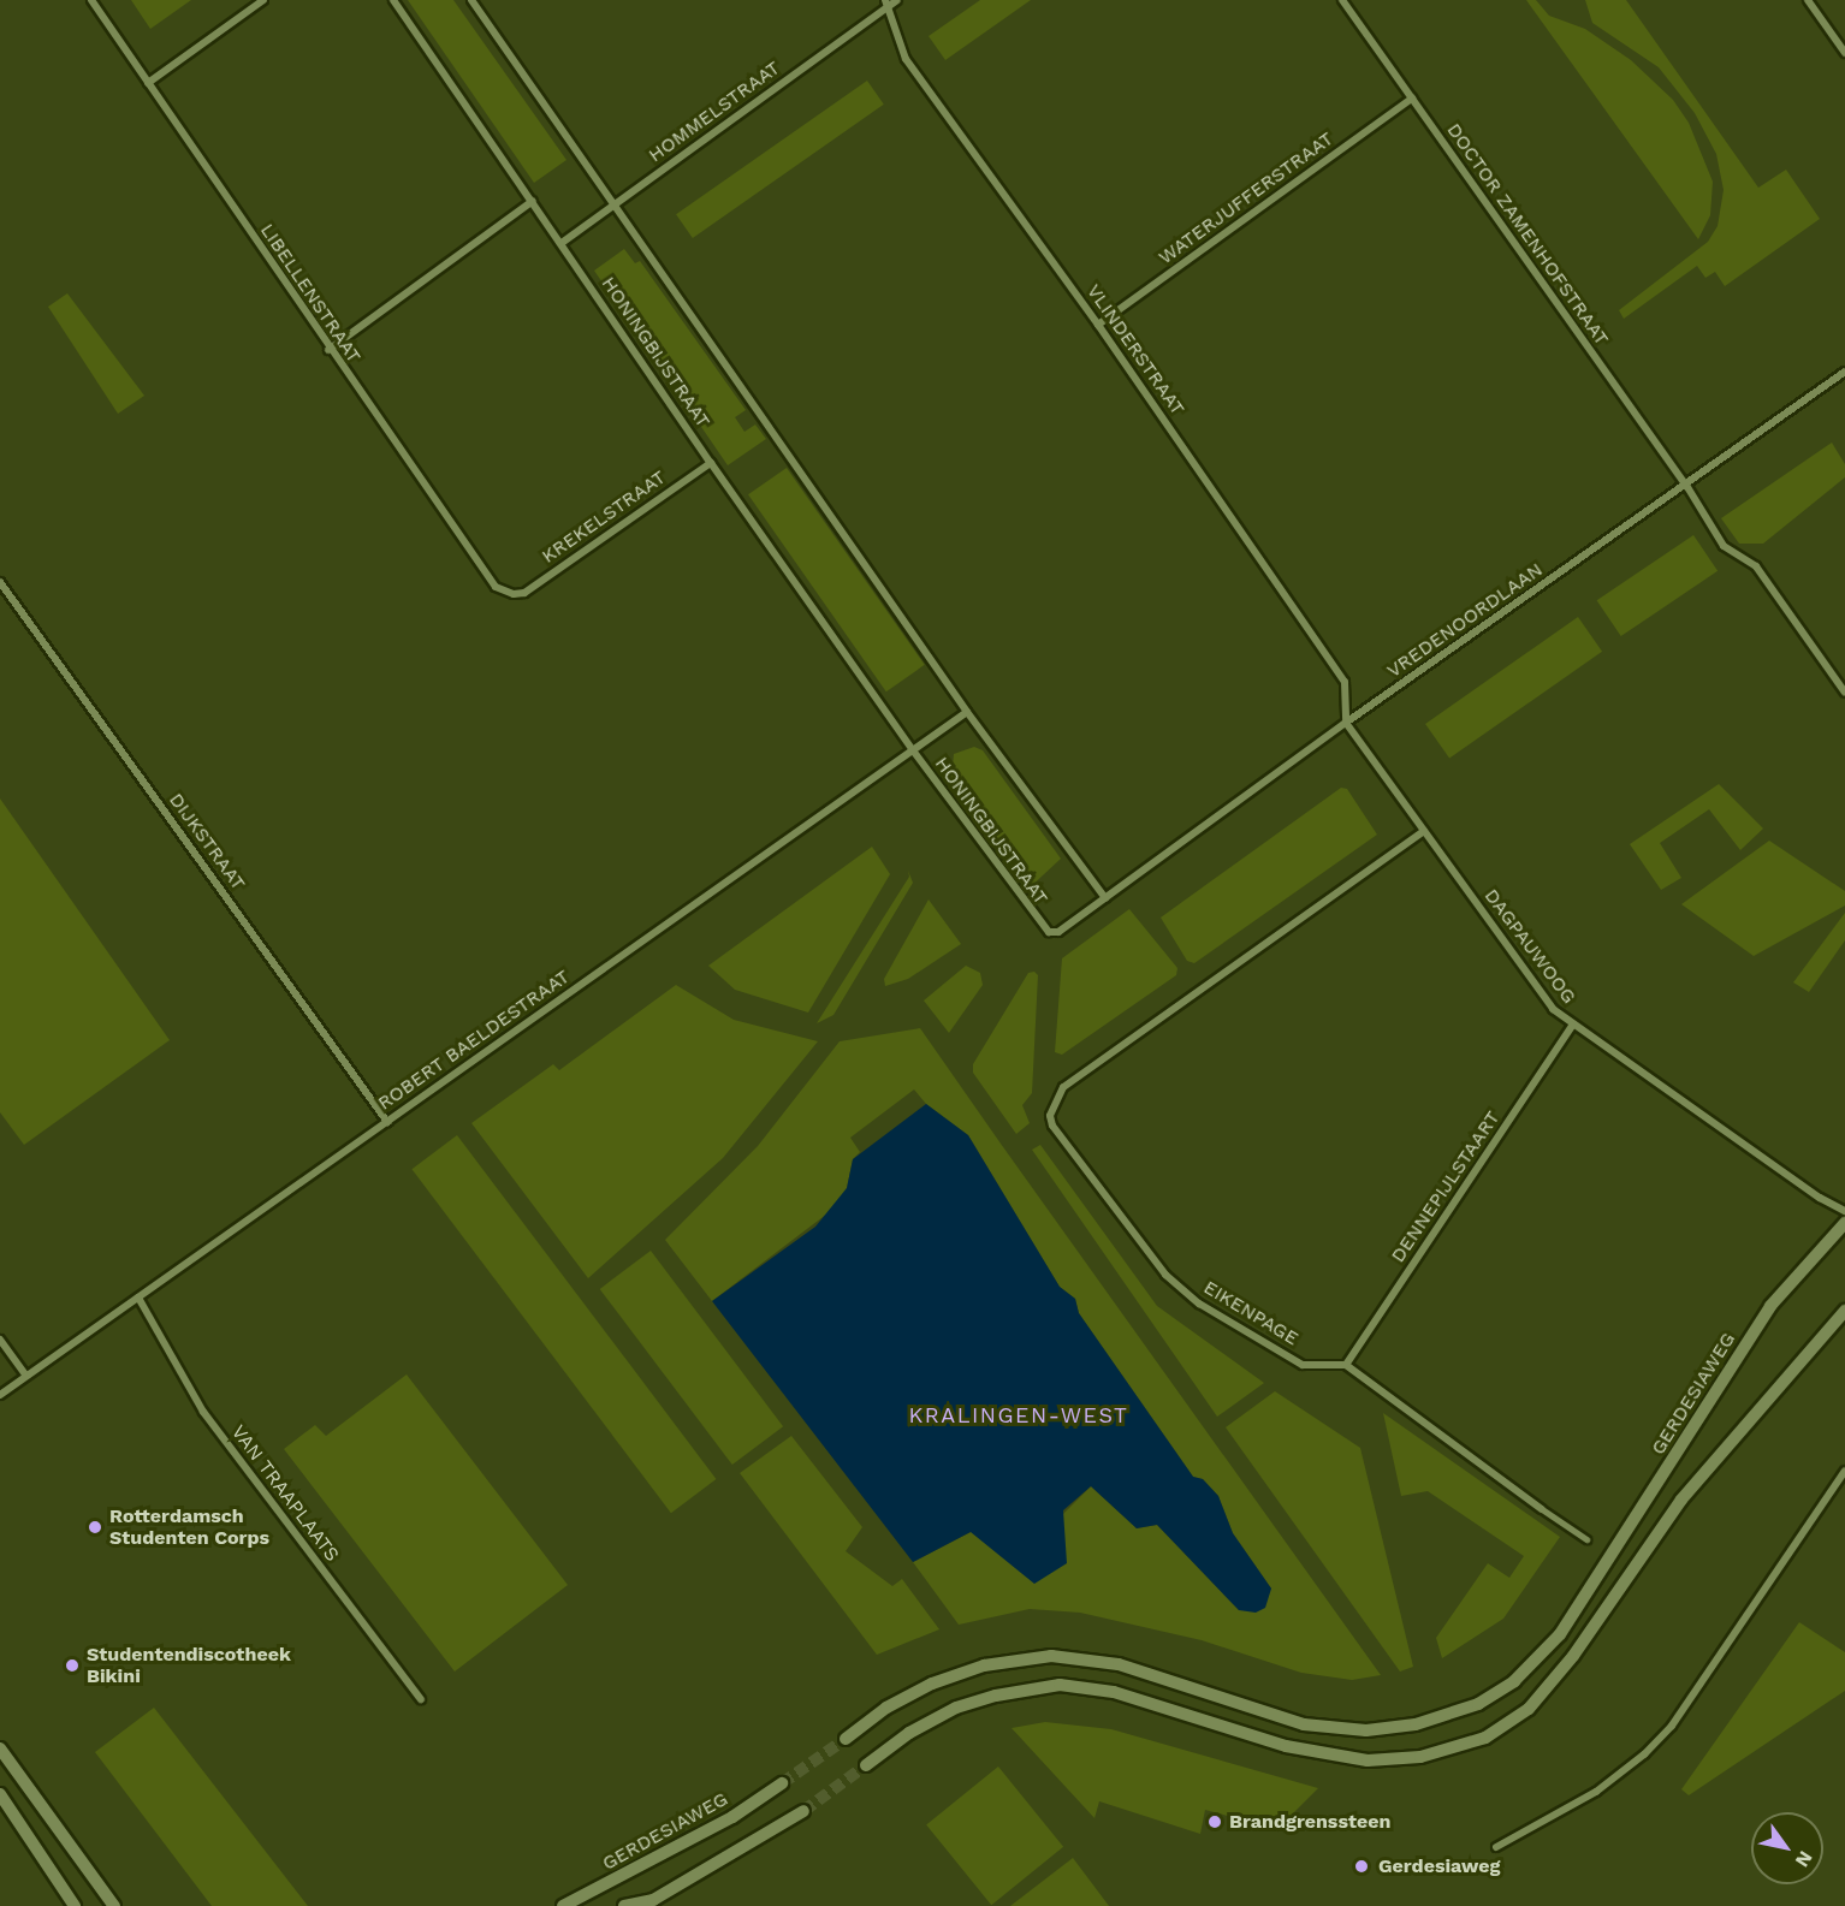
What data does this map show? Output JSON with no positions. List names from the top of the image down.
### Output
{
  "streets": {
    "street": [
      "HOMMELSTRAAT",
      "WATERJUFFERSTRAAT",
      "DOCTOR ZAMENHOFSTRAAT",
      "LIBELLENSTRAAT",
      "VLINDERSTRAAT",
      "HONINGBIJSTRAAT",
      "KREKELSTRAAT",
      "VREDENOORDLAAN",
      "DIJKSTRAAT",
      "DAGPAUWOOG",
      "ROBERT BAELDESTRAAT",
      "DENNEPIJLSTAART",
      "EIKENPAGE",
      "GERDESIAWEG",
      "VAN TRAAPLAATS"
    ]
  },
  "crossings": [
    ["HOMMELSTRAAT", "VLINDERSTRAAT"],
    ["HOMMELSTRAAT", "HONINGBIJSTRAAT"],
    ["WATERJUFFERSTRAAT", "DOCTOR ZAMENHOFSTRAAT"],
    ["WATERJUFFERSTRAAT", "VLINDERSTRAAT"],
    ["DOCTOR ZAMENHOFSTRAAT", "VREDENOORDLAAN"],
    ["LIBELLENSTRAAT", "KREKELSTRAAT"],
    ["VLINDERSTRAAT", "VREDENOORDLAAN"],
    ["VLINDERSTRAAT", "DAGPAUWOOG"],
    ["HONINGBIJSTRAAT", "KREKELSTRAAT"],
    ["HONINGBIJSTRAAT", "VREDENOORDLAAN"],
    ["HONINGBIJSTRAAT", "ROBERT BAELDESTRAAT"],
    ["VREDENOORDLAAN", "DAGPAUWOOG"],
    ["DIJKSTRAAT", "ROBERT BAELDESTRAAT"],
    ["DAGPAUWOOG", "DENNEPIJLSTAART"],
    ["DAGPAUWOOG", "EIKENPAGE"],
    ["ROBERT BAELDESTRAAT", "VAN TRAAPLAATS"],
    ["DENNEPIJLSTAART", "EIKENPAGE"]
  ],
  "districts": ["KRALINGEN-WEST"],
  "places": [
    "Rotterdamsch Studenten Corps",
    "Studentendiscotheek Bikini",
    "Brandgrenssteen",
    "Gerdesiaweg"
  ],
  "north": "bottom right"
}
